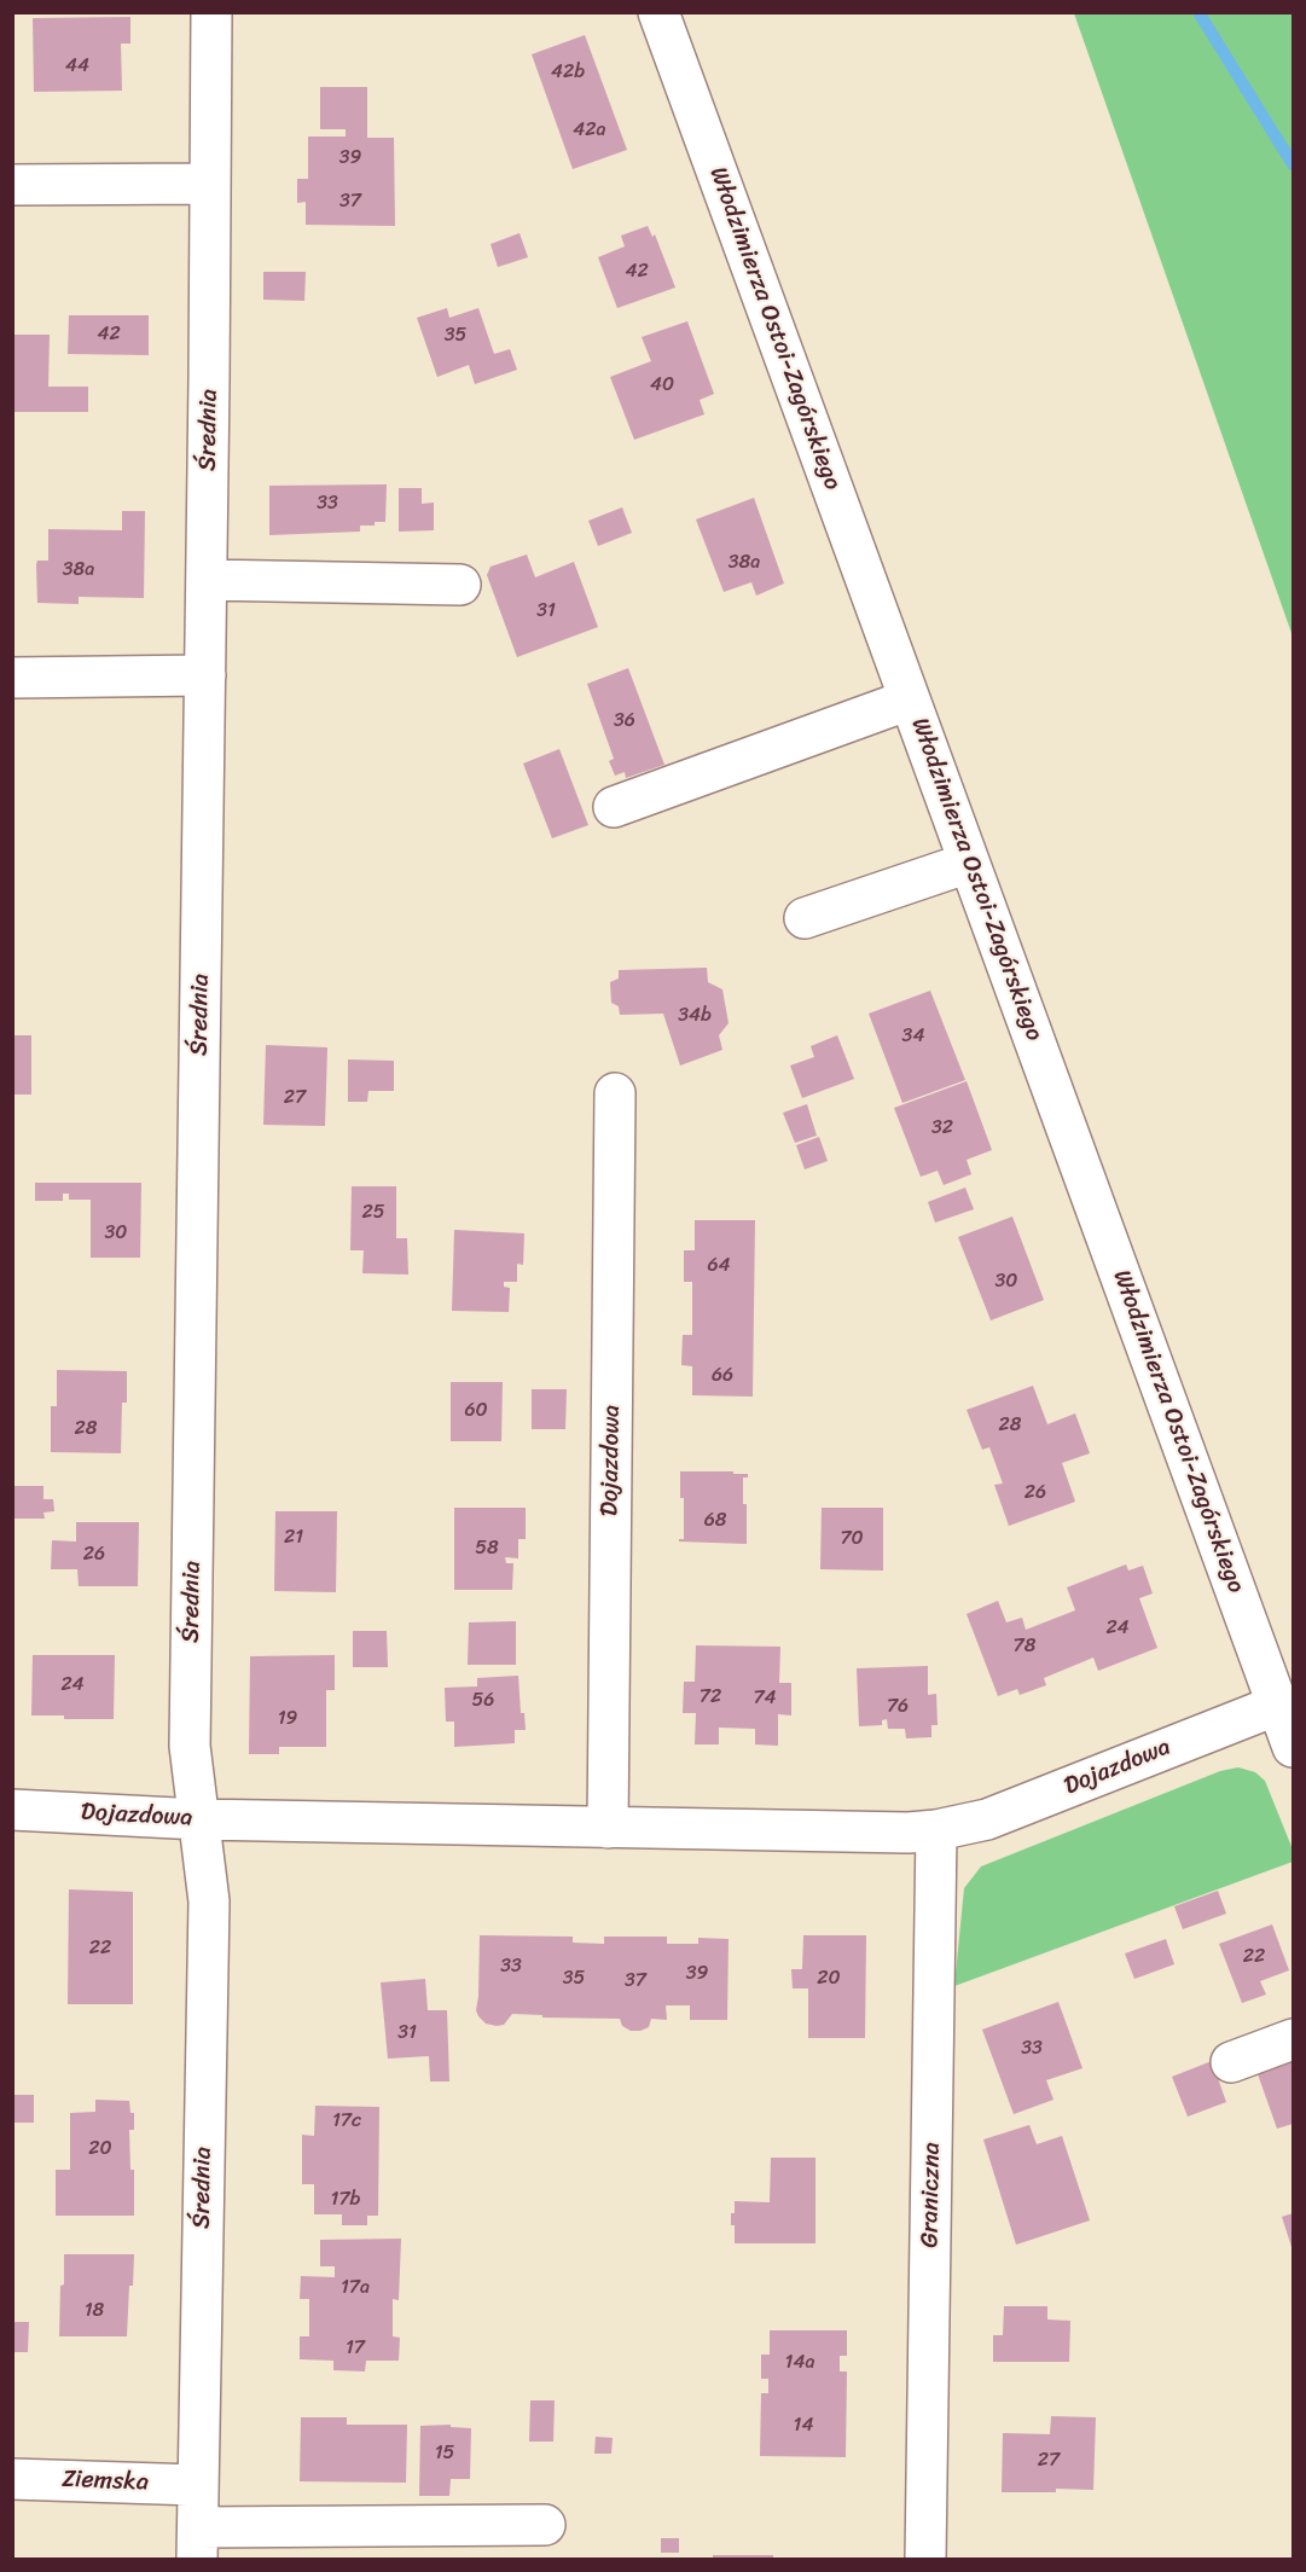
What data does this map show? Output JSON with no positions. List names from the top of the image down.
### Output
{
  "streets": {
    "street": [
      "Włodzimierza Ostoi-Zagórskiego",
      "Średnia",
      "Dojazdowa",
      "Graniczna",
      "Ziemska"
    ]
  },
  "crossings": [
    ["Włodzimierza Ostoi-Zagórskiego", "Dojazdowa"],
    ["Średnia", "Dojazdowa"],
    ["Średnia", "Ziemska"],
    ["Dojazdowa", "Graniczna"]
  ],
  "house_numbers": [
    "44",
    "42b",
    "42a",
    "39",
    "37",
    "42",
    "42",
    "35",
    "40",
    "33",
    "38a",
    "38a",
    "31",
    "36",
    "34b",
    "34",
    "27",
    "32",
    "25",
    "30",
    "64",
    "30",
    "66",
    "60",
    "28",
    "28",
    "26",
    "68",
    "21",
    "70",
    "58",
    "26",
    "24",
    "78",
    "24",
    "72",
    "74",
    "56",
    "76",
    "19",
    "22",
    "22",
    "33",
    "39",
    "35",
    "20",
    "37",
    "31",
    "33",
    "17c",
    "20",
    "17b",
    "17a",
    "18",
    "17",
    "14a",
    "14",
    "15",
    "27"
  ]
}
